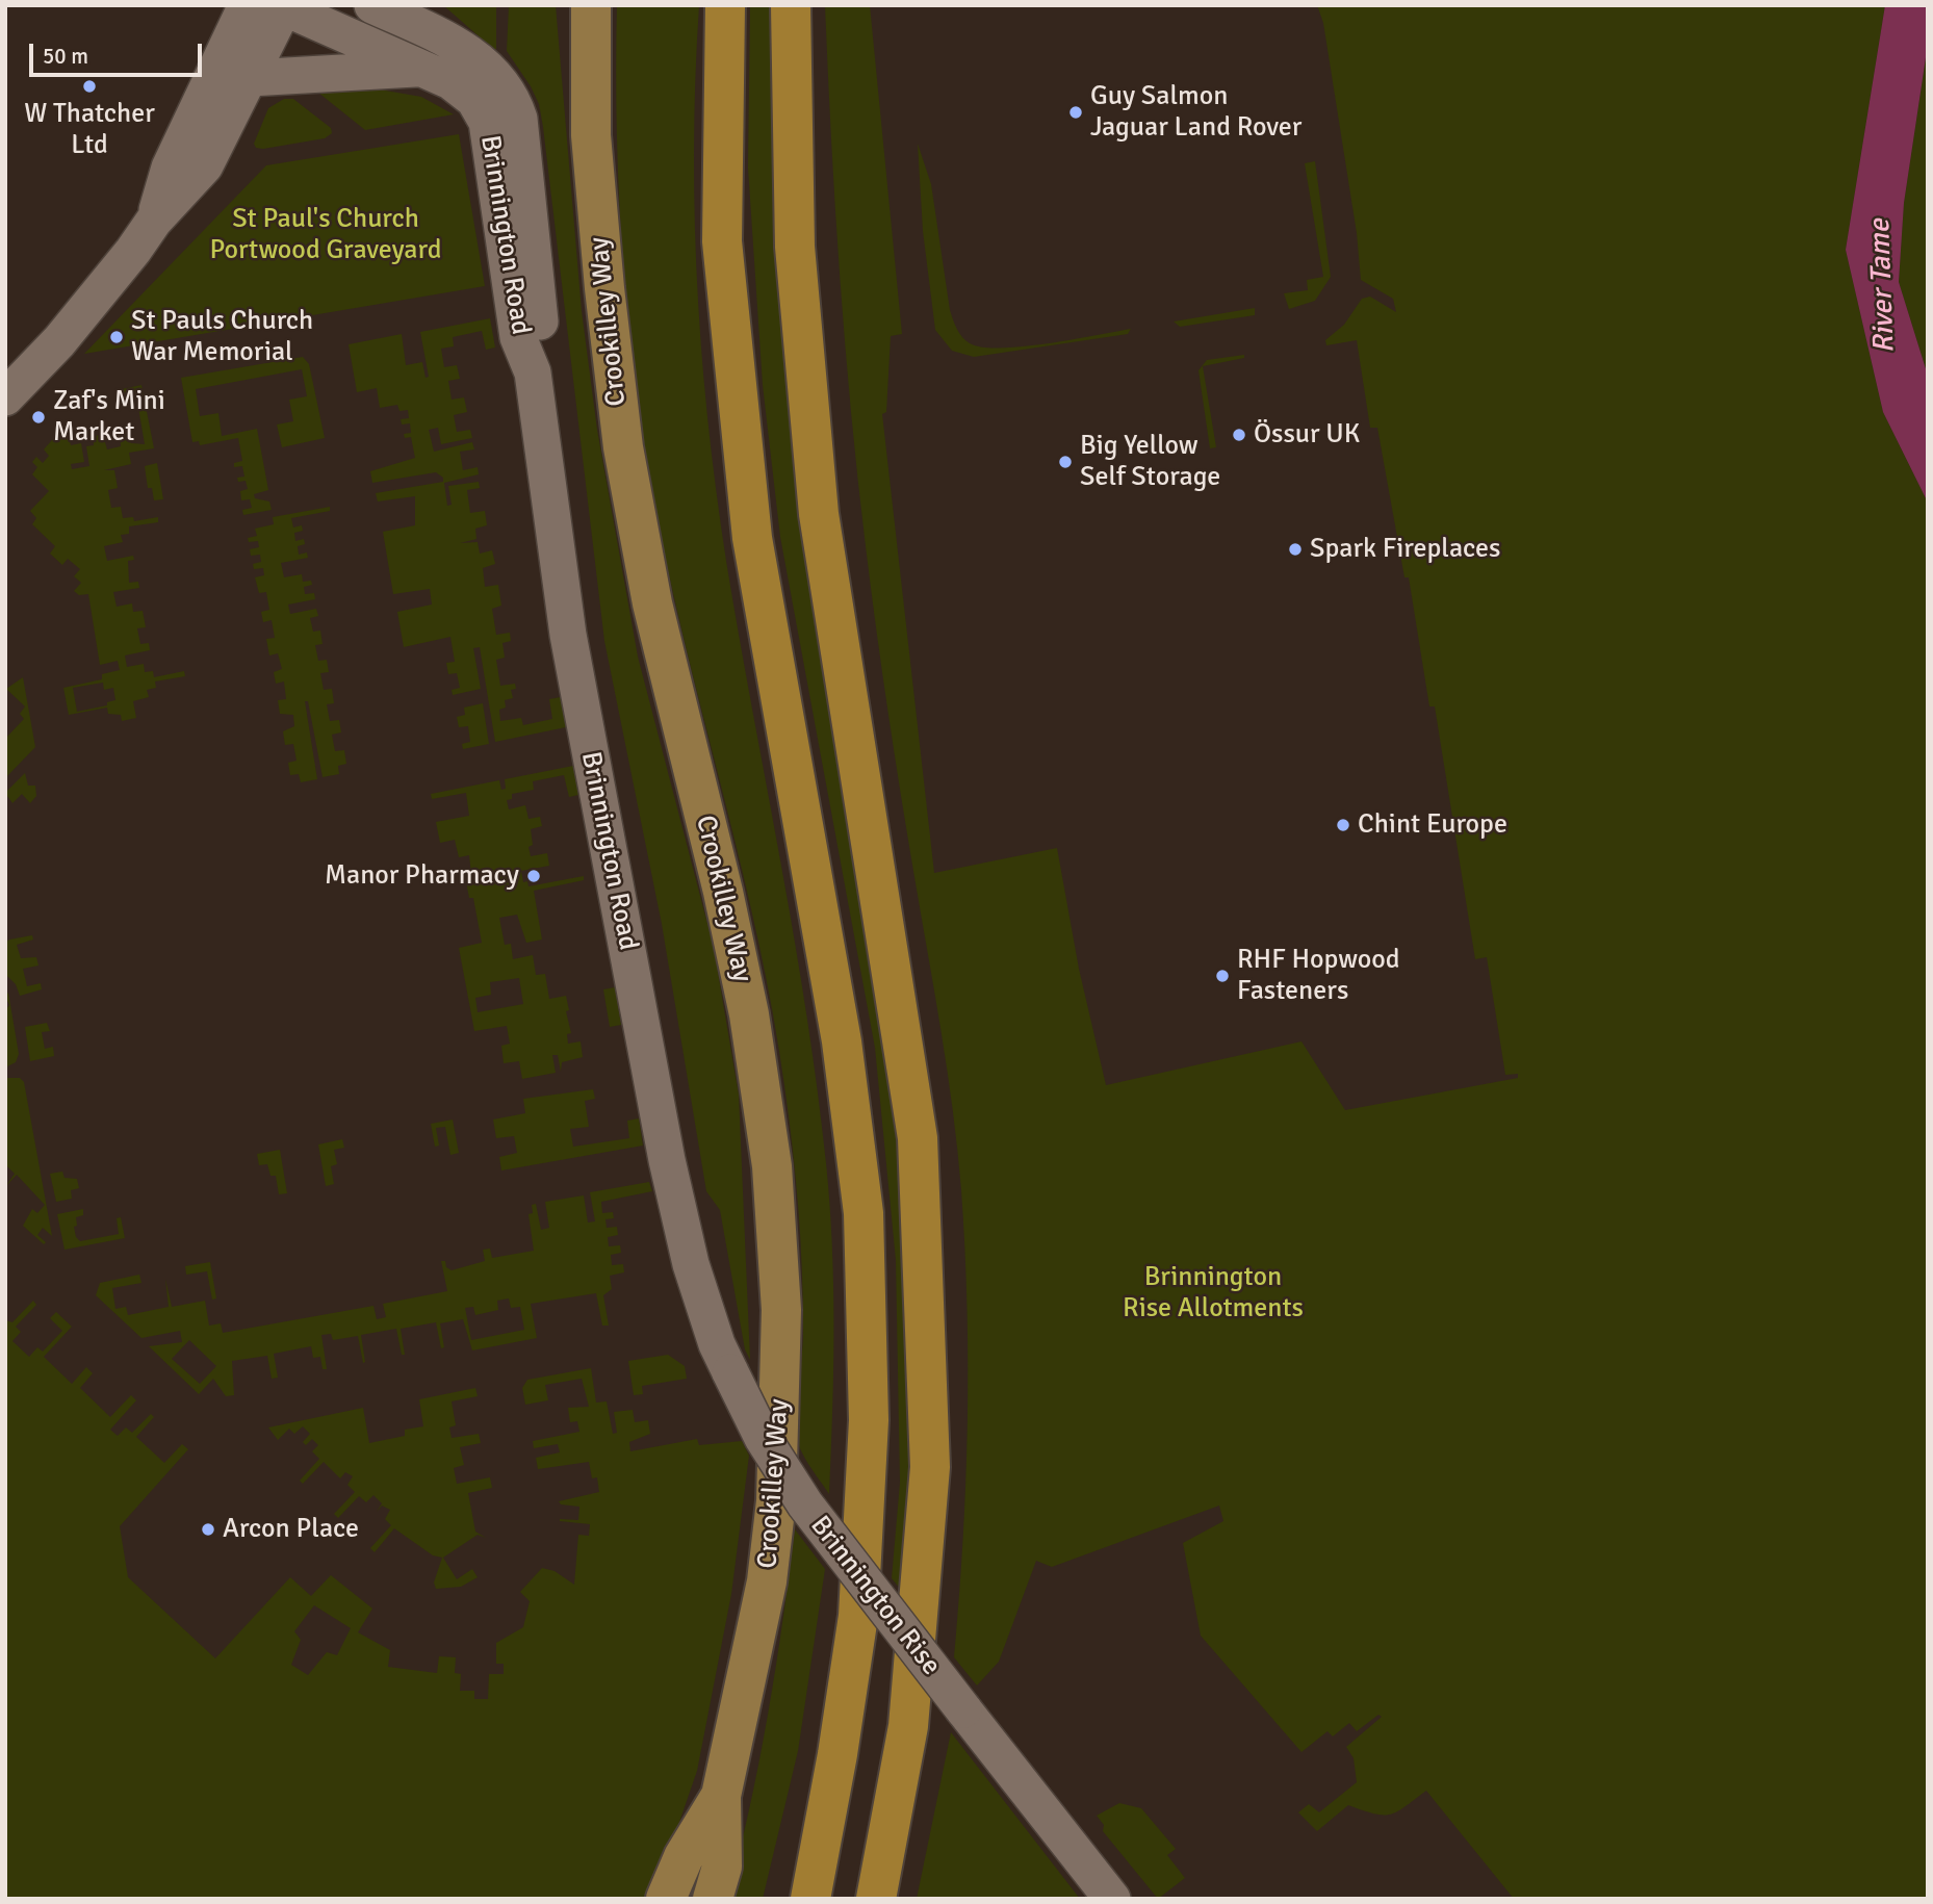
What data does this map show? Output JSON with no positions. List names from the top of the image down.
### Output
{
  "streets": {
    "main road": ["Crookilley Way"],
    "street": ["Brinnington Road", "Brinnington Rise"]
  },
  "crossings": [
    ["Brinnington Road", "Brinnington Rise"]
  ],
  "water": ["River Tame"],
  "parks": ["St Paul's Church Portwood Graveyard", "Brinnington Rise Allotments"],
  "places": [
    "W Thatcher Ltd",
    "Guy Salmon Jaguar Land Rover",
    "St Pauls Church War Memorial",
    "Zaf's Mini Market",
    "Össur UK",
    "Big Yellow Self Storage",
    "Spark Fireplaces",
    "Chint Europe",
    "Manor Pharmacy",
    "RHF Hopwood Fasteners",
    "Arcon Place"
  ],
  "scale_bar": "50 m"
}
